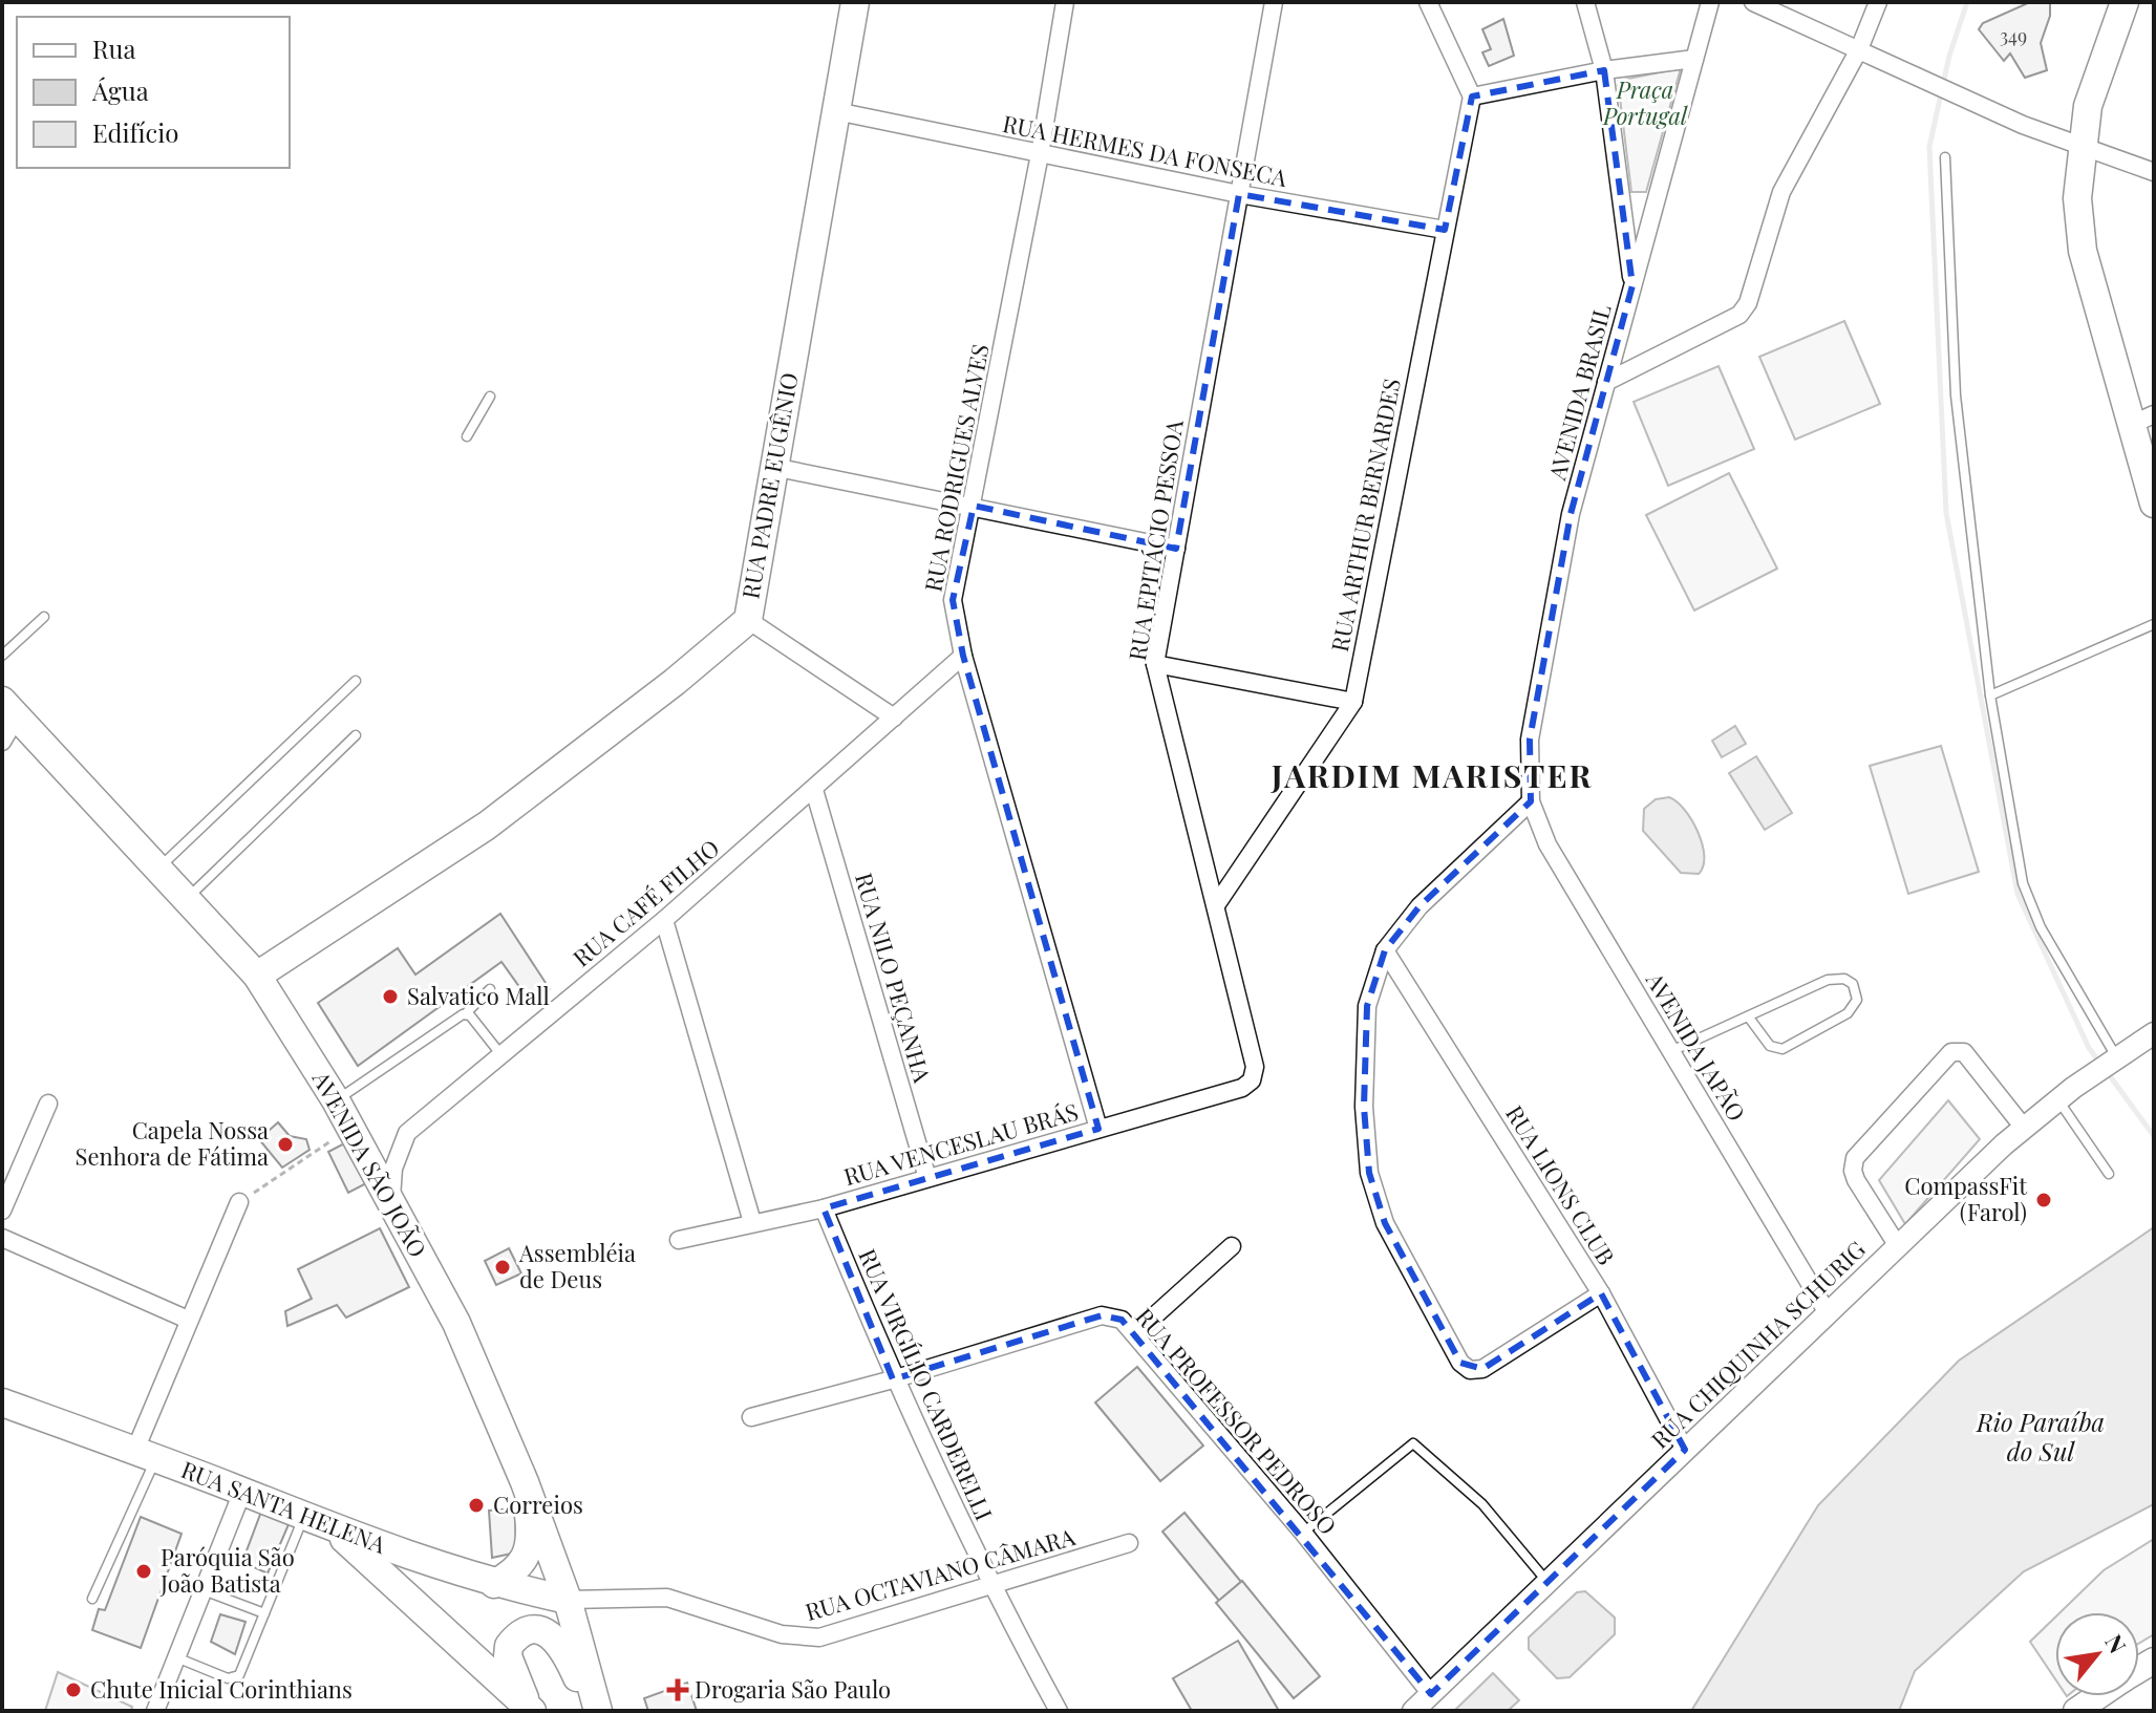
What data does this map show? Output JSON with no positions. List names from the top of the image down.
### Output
{
  "streets": {
    "main road": ["RUA PADRE EUGÊNIO", "AVENIDA SÃO JOÃO", "RUA SANTA HELENA"],
    "street": [
      "RUA HERMES DA FONSECA",
      "AVENIDA BRASIL",
      "RUA RODRIGUES ALVES",
      "RUA ARTHUR BERNARDES",
      "RUA EPITÁCIO PESSOA",
      "RUA CAFÉ FILHO",
      "RUA NILO PEÇANHA",
      "AVENIDA JAPÃO",
      "RUA VENCESLAU BRÁS",
      "RUA LIONS CLUB",
      "RUA CHIQUINHA SCHURIG",
      "RUA VIRGÍLIO CARDERELLI",
      "RUA PROFESSOR PEDROSO",
      "RUA OCTAVIANO CÂMARA"
    ]
  },
  "crossings": [
    ["RUA HERMES DA FONSECA", "RUA RODRIGUES ALVES"],
    ["RUA HERMES DA FONSECA", "RUA PADRE EUGÊNIO"],
    ["RUA HERMES DA FONSECA", "RUA ARTHUR BERNARDES"],
    ["RUA HERMES DA FONSECA", "RUA EPITÁCIO PESSOA"],
    ["AVENIDA BRASIL", "AVENIDA JAPÃO"],
    ["RUA RODRIGUES ALVES", "RUA CAFÉ FILHO"],
    ["RUA RODRIGUES ALVES", "RUA VENCESLAU BRÁS"],
    ["RUA PADRE EUGÊNIO", "AVENIDA SÃO JOÃO"],
    ["RUA ARTHUR BERNARDES", "RUA EPITÁCIO PESSOA"],
    ["RUA EPITÁCIO PESSOA", "RUA VENCESLAU BRÁS"],
    ["RUA CAFÉ FILHO", "RUA NILO PEÇANHA"],
    ["RUA CAFÉ FILHO", "AVENIDA SÃO JOÃO"],
    ["RUA NILO PEÇANHA", "RUA VENCESLAU BRÁS"],
    ["AVENIDA JAPÃO", "RUA CHIQUINHA SCHURIG"],
    ["RUA VENCESLAU BRÁS", "RUA VIRGÍLIO CARDERELLI"],
    ["AVENIDA SÃO JOÃO", "RUA SANTA HELENA"],
    ["AVENIDA SÃO JOÃO", "RUA OCTAVIANO CÂMARA"],
    ["RUA LIONS CLUB", "RUA CHIQUINHA SCHURIG"],
    ["RUA CHIQUINHA SCHURIG", "RUA PROFESSOR PEDROSO"],
    ["RUA VIRGÍLIO CARDERELLI", "RUA PROFESSOR PEDROSO"],
    ["RUA VIRGÍLIO CARDERELLI", "RUA OCTAVIANO CÂMARA"],
    ["RUA SANTA HELENA", "RUA OCTAVIANO CÂMARA"]
  ],
  "districts": ["JARDIM MARISTER"],
  "water": ["Rio Paraíba do Sul"],
  "parks": ["Praça Portugal"],
  "places": {
    "other": [
      "Salvatico Mall",
      "Capela Nossa Senhora de Fátima",
      "CompassFit (Farol)",
      "Assembléia de Deus",
      "Correios",
      "Paróquia São João Batista",
      "Chute Inicial Corinthians"
    ],
    "health": ["Drogaria São Paulo"]
  },
  "house_numbers": ["349"],
  "legend": ["Rua", "Água", "Edifício"],
  "north": "top right"
}
